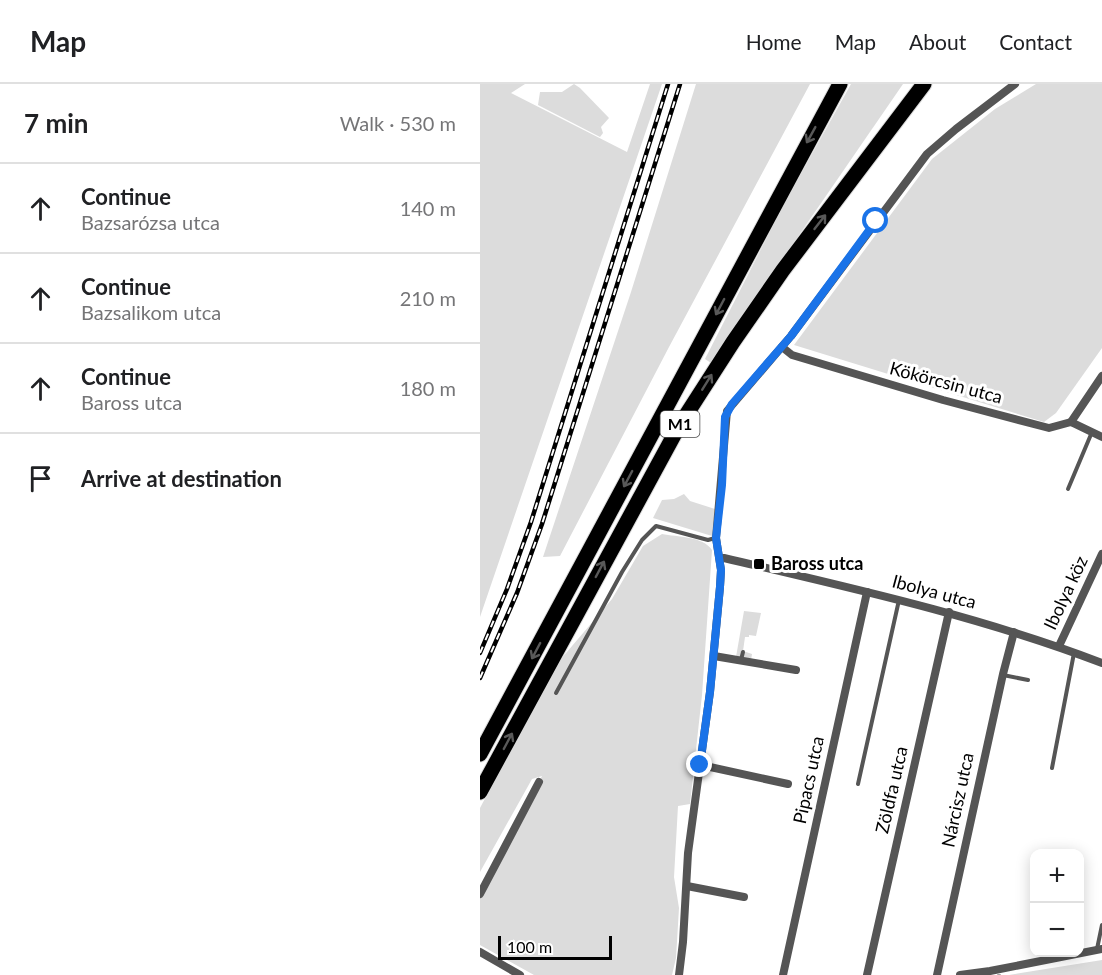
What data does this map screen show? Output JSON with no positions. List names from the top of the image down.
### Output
{
  "streets": {
    "highway": ["M1"],
    "street": [
      "Kökörcsin utca",
      "Ibolya utca",
      "Ibolya köz",
      "Pipacs utca",
      "Zöldfa utca",
      "Nárcisz utca"
    ]
  },
  "crossings": [
    ["Ibolya utca", "Ibolya köz"],
    ["Ibolya utca", "Pipacs utca"],
    ["Ibolya utca", "Zöldfa utca"],
    ["Ibolya utca", "Nárcisz utca"]
  ],
  "places": {
    "transit": ["Baross utca"]
  },
  "scale_bar": "100 m",
  "page": {
    "header": "Map",
    "nav": [
      "Home",
      "Map",
      "About",
      "Contact"
    ],
    "heading": ["7 min", "Walk · 530 m"],
    "list": [
      ["Continue", "Bazsarózsa utca", "140 m"],
      ["Continue", "Bazsalikom utca", "210 m"],
      ["Continue", "Baross utca", "180 m"],
      "Arrive at destination"
    ],
    "map_buttons": ["+", "−"],
    "scale": "100 m"
  }
}
